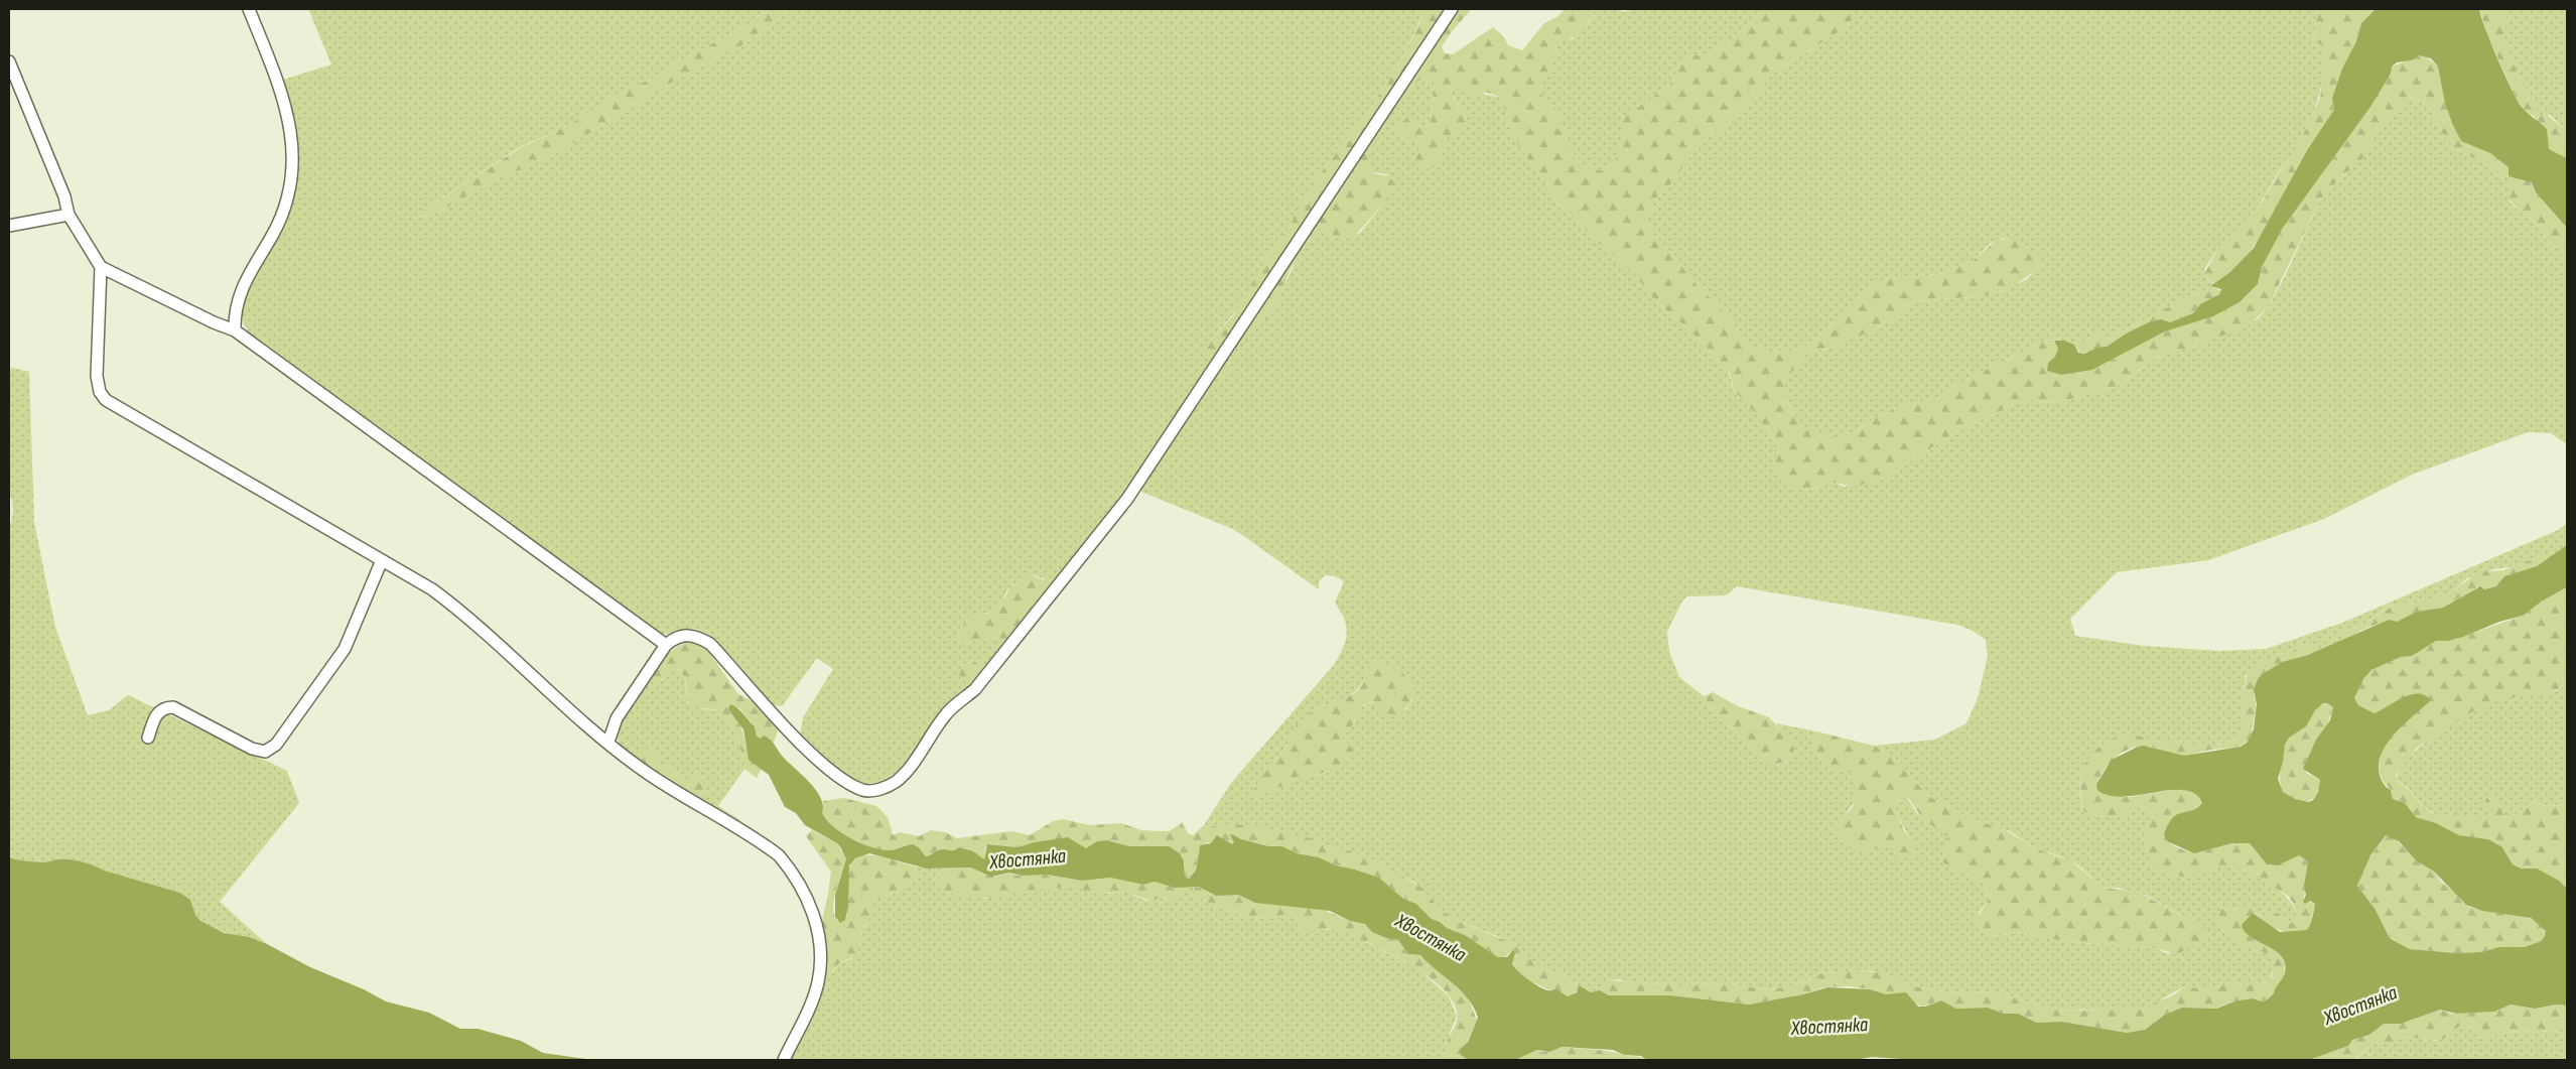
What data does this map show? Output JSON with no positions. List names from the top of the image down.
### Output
{
  "water": ["Хвостянка"]
}
